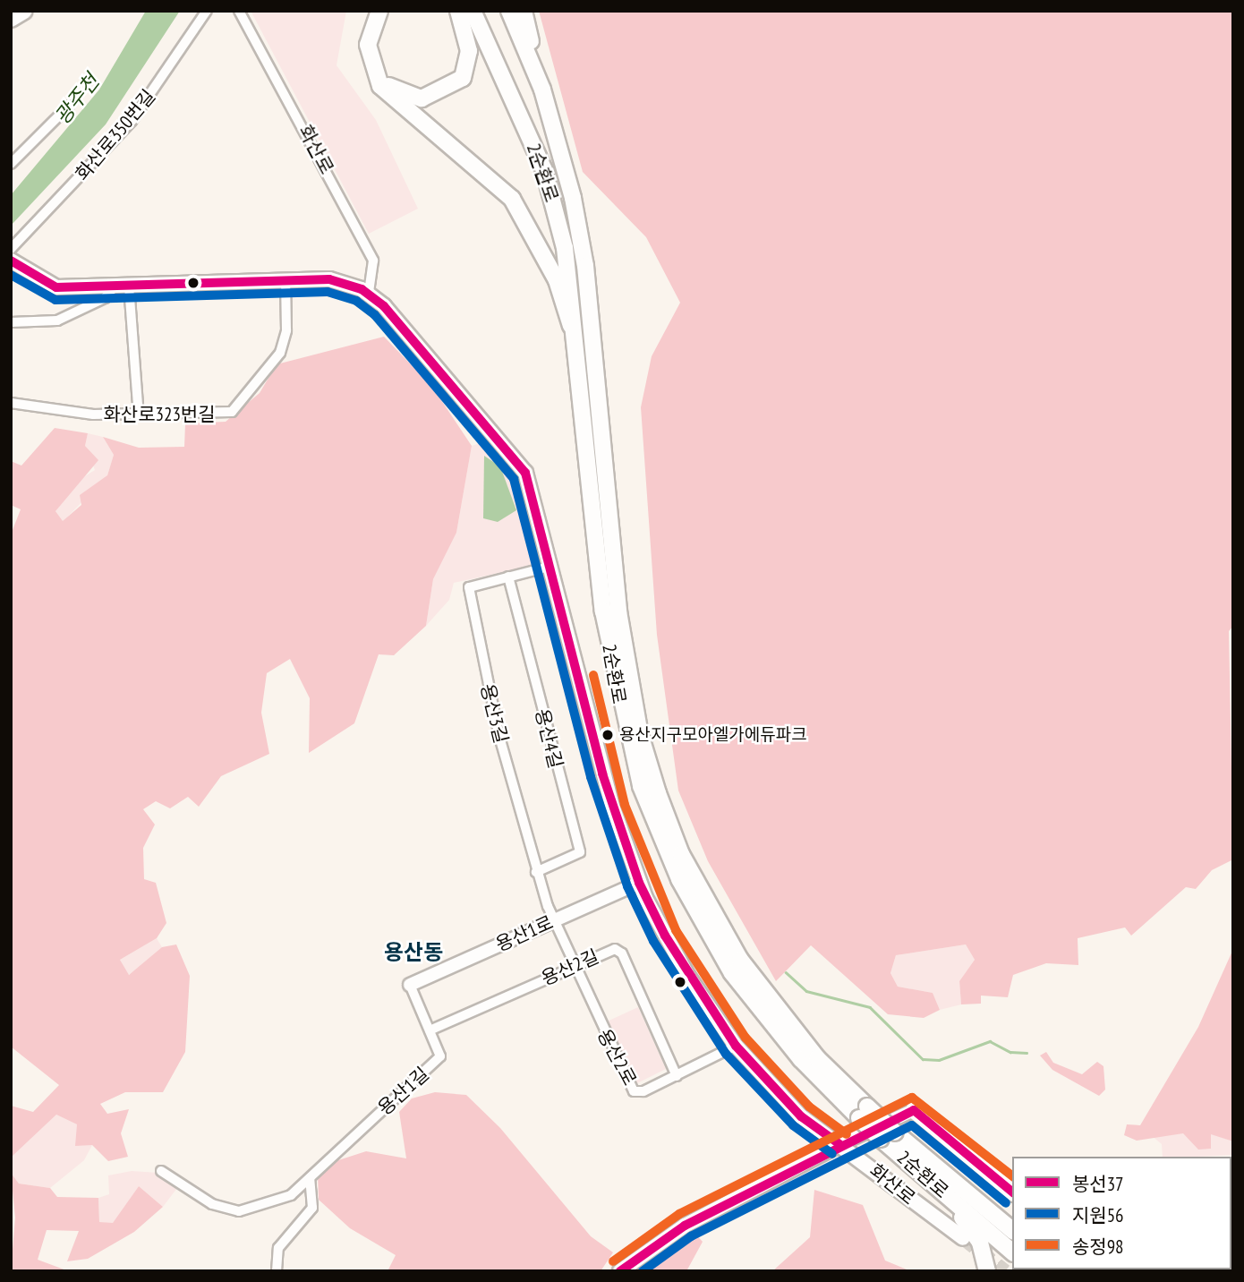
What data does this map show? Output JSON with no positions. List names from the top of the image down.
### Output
{
  "streets": {
    "main road": ["화산로", "2순환로"],
    "street": [
      "화산로350번길",
      "화산로323번길",
      "용산3길",
      "용산4길",
      "용산1로",
      "용산2길",
      "용산2로",
      "용산1길"
    ]
  },
  "crossings": [
    ["화산로", "화산로323번길"],
    ["화산로", "용산3길"],
    ["화산로", "용산1로"],
    ["화산로", "용산2로"],
    ["용산3길", "용산4길"],
    ["용산3길", "용산1로"],
    ["용산3길", "용산2로"],
    ["용산1로", "용산2로"],
    ["용산1로", "용산1길"],
    ["용산2길", "용산2로"],
    ["용산2길", "용산1길"]
  ],
  "districts": ["용산동"],
  "water": ["광주천"],
  "places": ["용산지구모아엘가에듀파크"],
  "lines": ["transit line 봉선37", "transit line 지원56", "transit line 송정98"],
  "legend": ["봉선37", "지원56", "송정98"]
}
